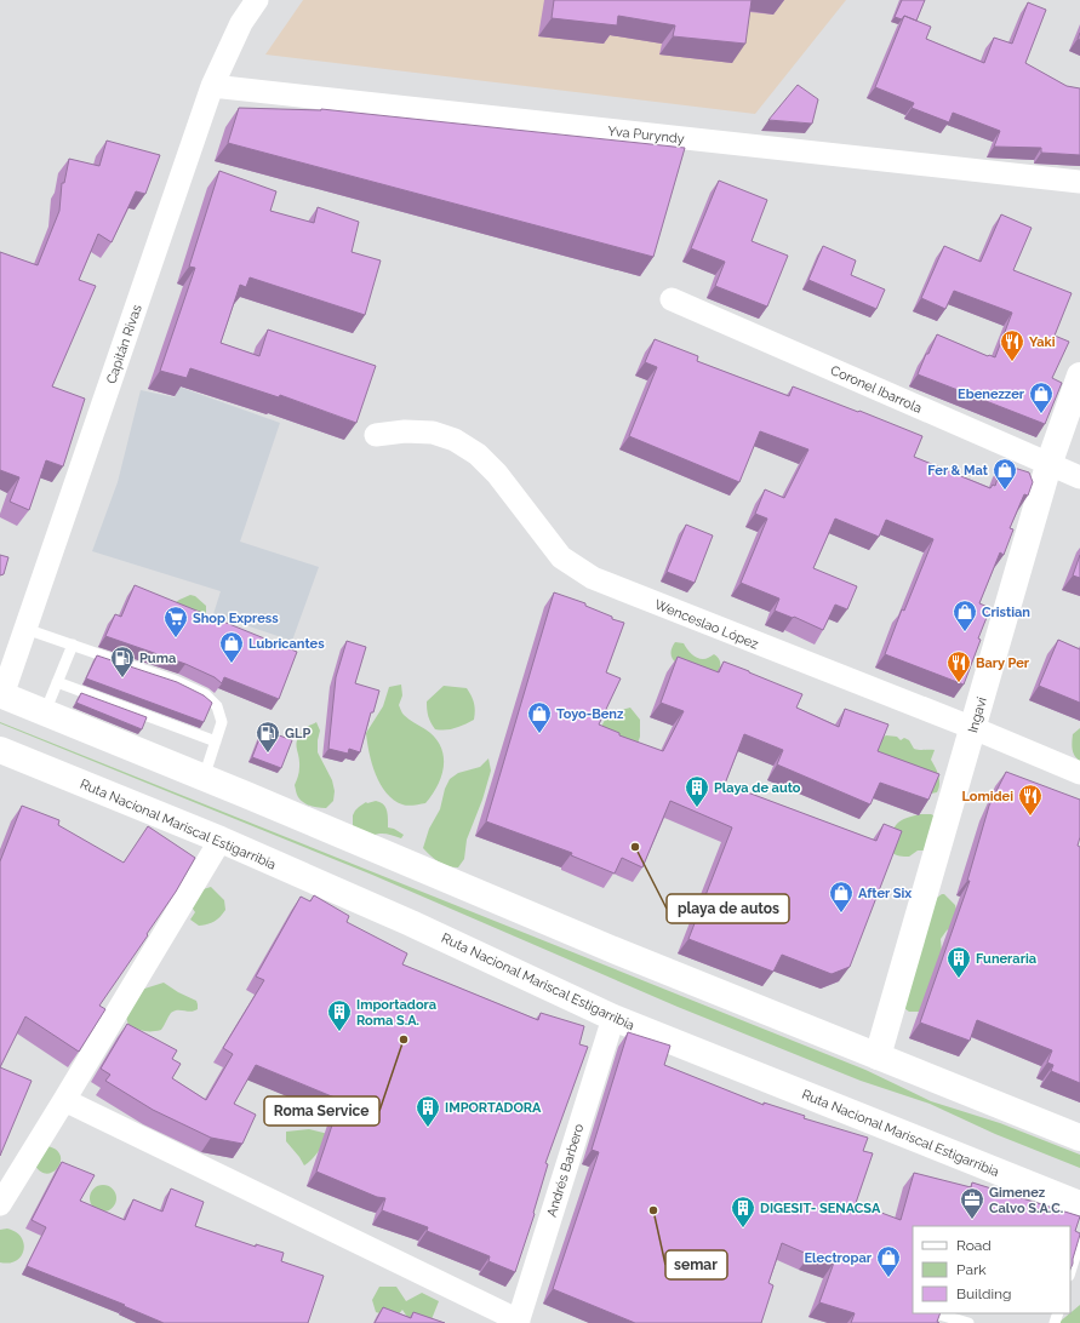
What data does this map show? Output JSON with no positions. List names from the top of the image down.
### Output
{
  "streets": {
    "main road": ["Ingavi", "Ruta Nacional Mariscal Estigarribia"],
    "street": [
      "Yva Puryndy",
      "Capitán Rivas",
      "Coronel Ibarrola",
      "Wenceslao López",
      "Andrés Barbero"
    ]
  },
  "crossings": [
    ["Yva Puryndy", "Capitán Rivas"],
    ["Coronel Ibarrola", "Ingavi"],
    ["Wenceslao López", "Ingavi"],
    ["Ruta Nacional Mariscal Estigarribia", "Andrés Barbero"]
  ],
  "places": {
    "restaurant": ["Yaki", "Bary Per", "Lomidei"],
    "shop": [
      "Ebenezzer",
      "Fer & Mat",
      "Cristian",
      "Lubricantes",
      "Toyo-Benz",
      "After Six",
      "Electropar"
    ],
    "supermarket": ["Shop Express"],
    "fuel station": ["Puma", "GLP"],
    "building": [
      "Playa de auto",
      "Funeraria",
      "Importadora Roma S.A.",
      "IMPORTADORA",
      "DIGESIT- SENACSA"
    ],
    "other": ["playa de autos", "Roma Service", "semar"],
    "office": ["Gimenez Calvo S.A.C."]
  },
  "legend": ["Road", "Park", "Building"]
}
